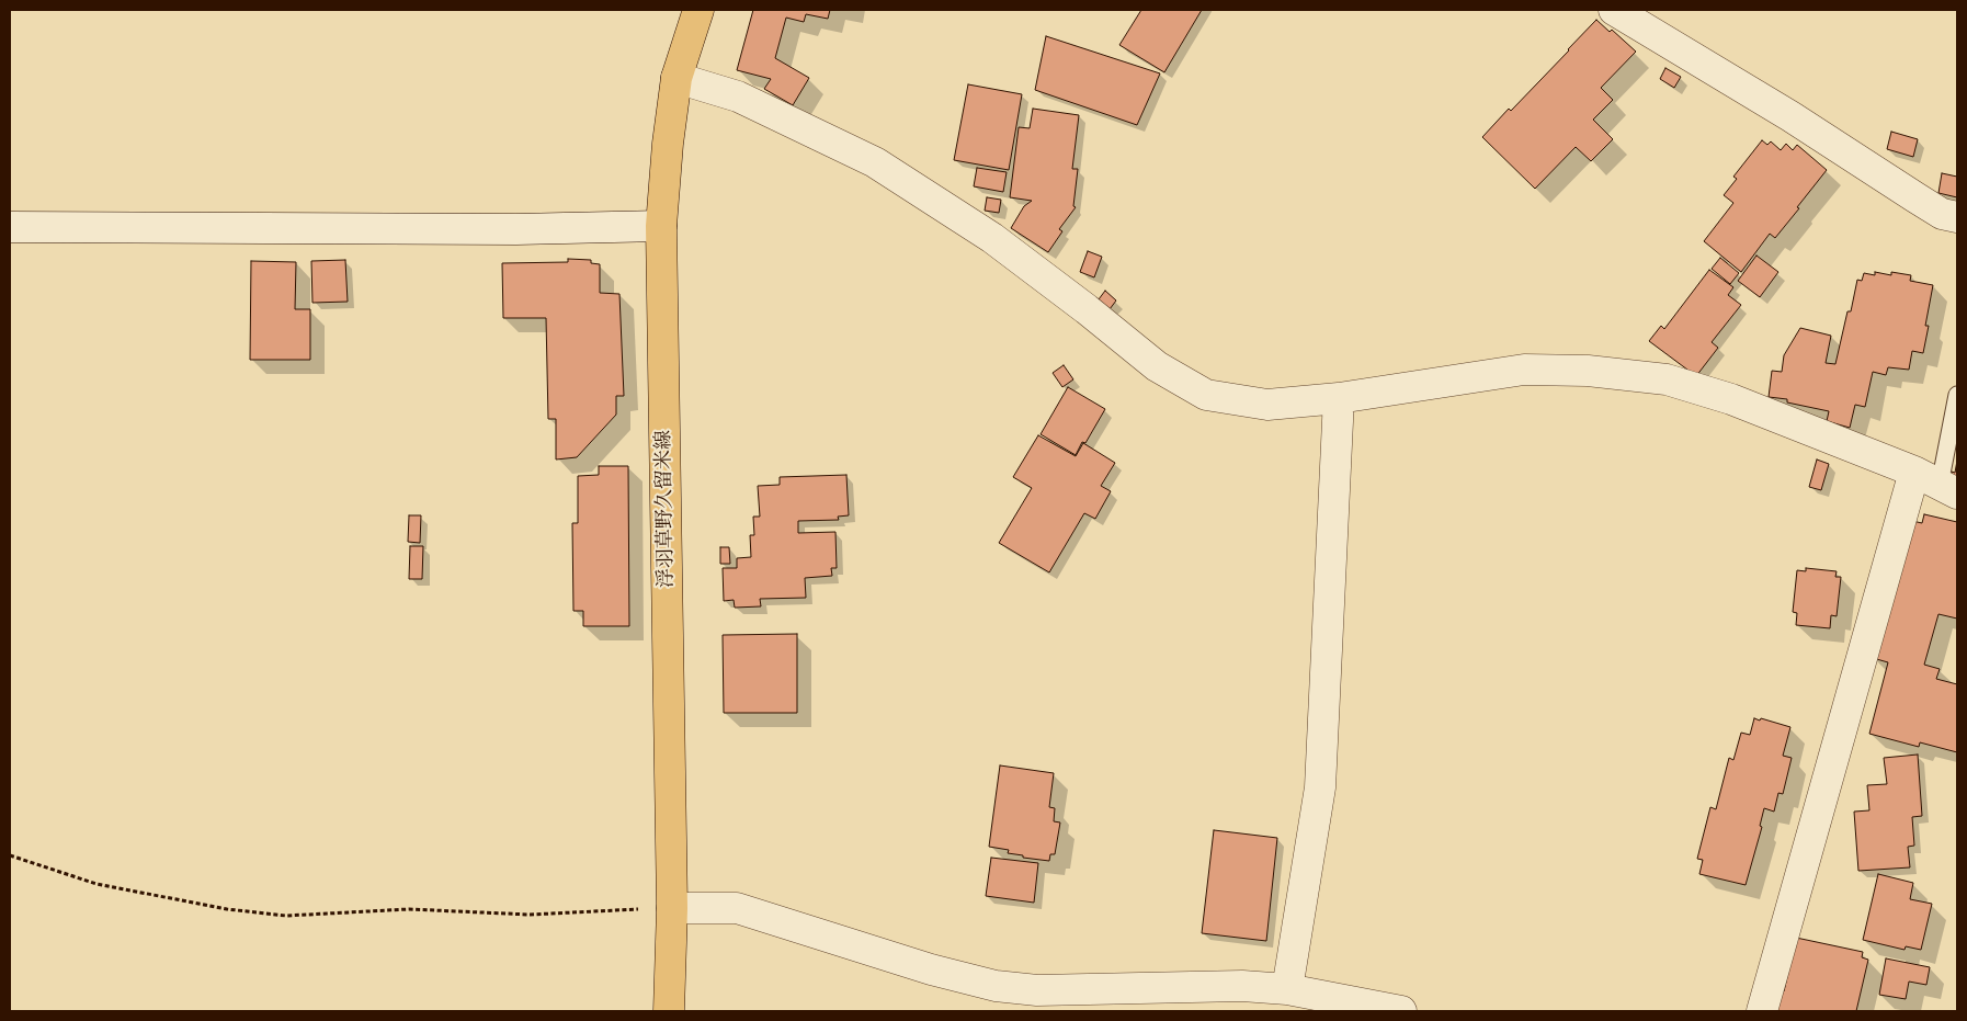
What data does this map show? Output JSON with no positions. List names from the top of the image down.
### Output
{
  "streets": {
    "main road": ["浮羽草野久留米線"]
  }
}
